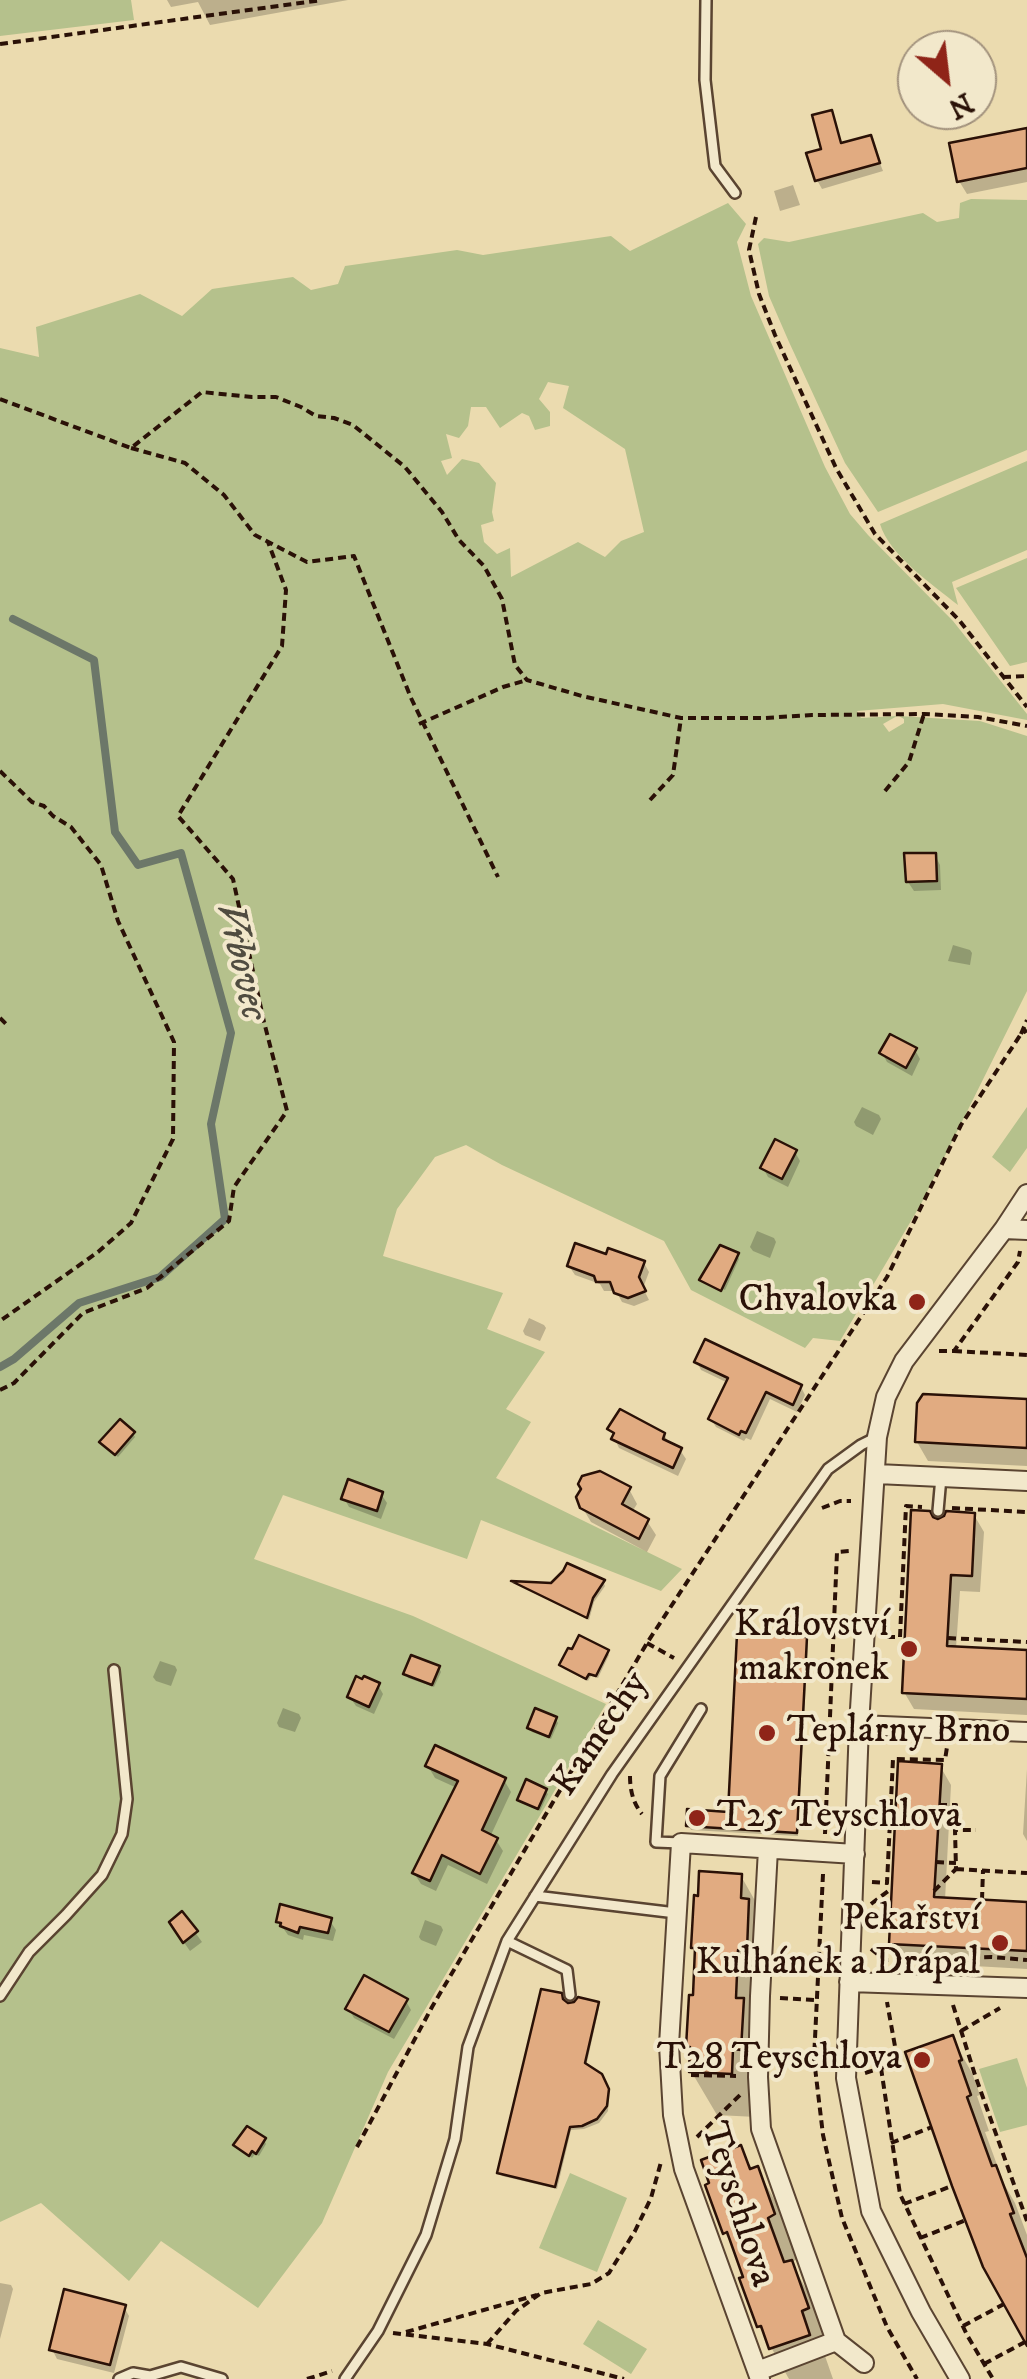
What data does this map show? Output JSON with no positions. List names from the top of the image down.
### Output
{
  "streets": {
    "street": ["Teyschlova"],
    "lane": ["Kamechy"]
  },
  "water": ["Vrbovec"],
  "places": [
    "Chvalovka",
    "Království makronek",
    "Teplárny Brno",
    "T25 Teyschlova",
    "Pekařství Kulhánek a Drápal",
    "T28 Teyschlova"
  ],
  "north": "bottom right"
}
